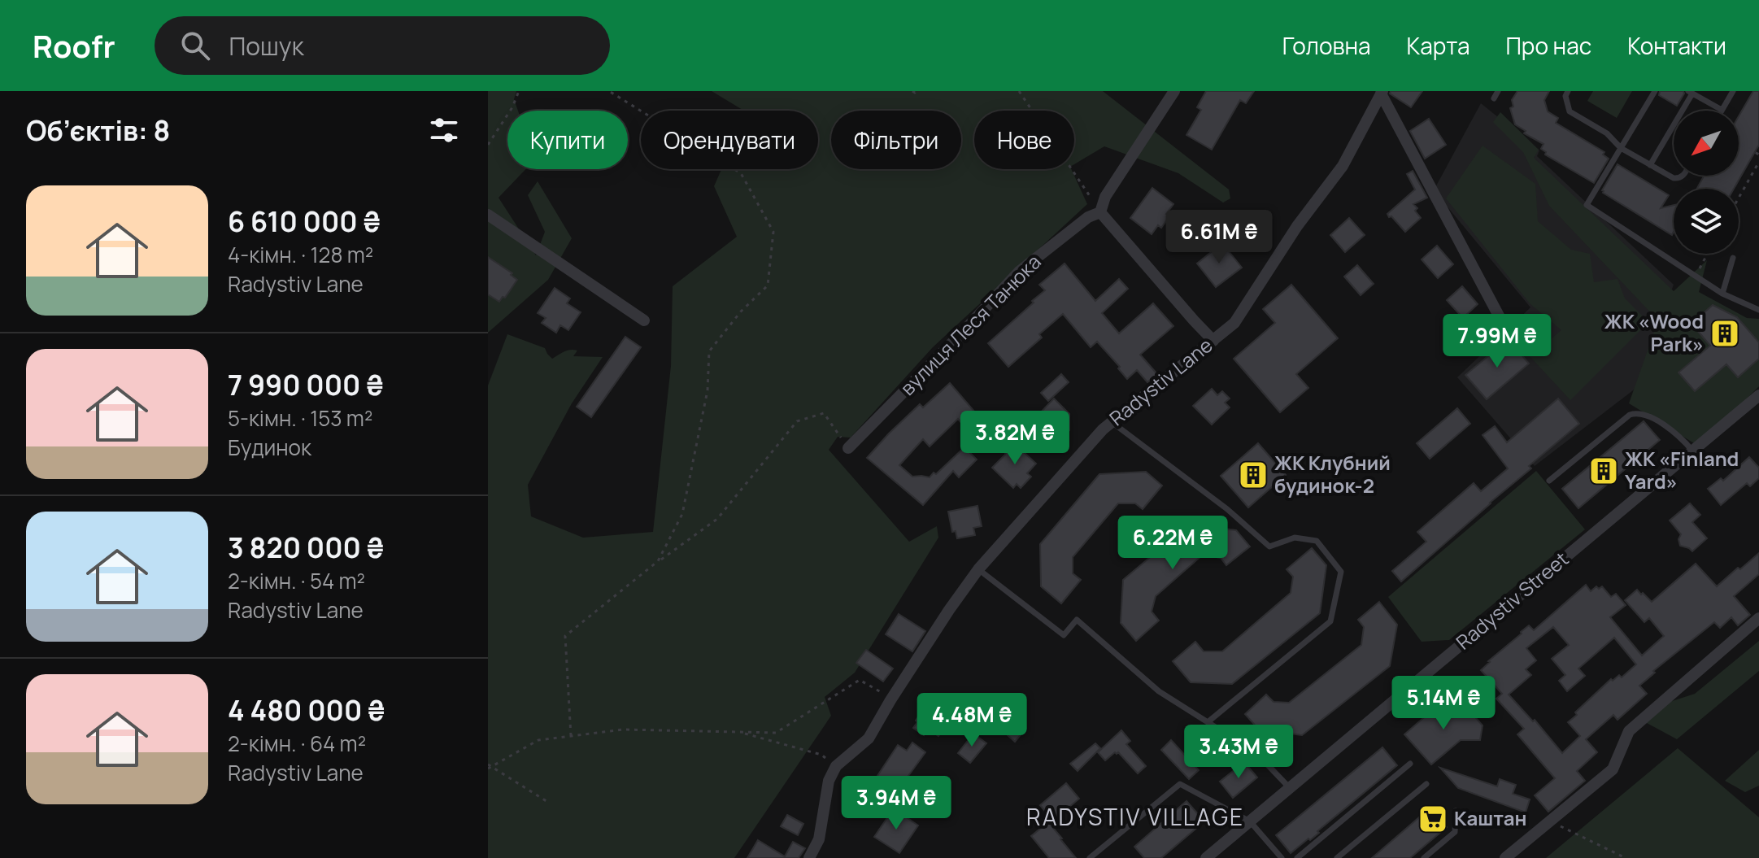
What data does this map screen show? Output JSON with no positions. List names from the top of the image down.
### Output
{
  "streets": {
    "street": ["вулиця Леся Танюка", "Radystiv Lane", "Radystiv Street"]
  },
  "districts": ["RADYSTIV VILLAGE"],
  "places": {
    "building": ["ЖК «Wood Park»", "ЖК «Finland Yard»", "ЖК Клубний будинок-2"],
    "supermarket": ["Каштан"]
  },
  "north": "bottom left",
  "page": {
    "header": "Roofr",
    "search": "Пошук",
    "nav": [
      "Головна",
      "Карта",
      "Про нас",
      "Контакти"
    ],
    "heading": "Об’єктів: 8",
    "chip": [
      "Купити",
      "Орендувати",
      "Фільтри",
      "Нове"
    ],
    "list": [
      {
        "name": "6 610 000 ₴",
        "note": "4-кімн. · 128 m² · Radystiv Lane"
      },
      {
        "name": "7 990 000 ₴",
        "note": "5-кімн. · 153 m² · Будинок"
      },
      {
        "name": "3 820 000 ₴",
        "note": "2-кімн. · 54 m² · Radystiv Lane"
      },
      {
        "name": "4 480 000 ₴",
        "note": "2-кімн. · 64 m² · Radystiv Lane"
      }
    ],
    "price": [
      "6.61M ₴",
      "7.99M ₴",
      "3.82M ₴",
      "6.22M ₴",
      "5.14M ₴",
      "4.48M ₴",
      "3.43M ₴",
      "3.94M ₴"
    ]
  }
}
